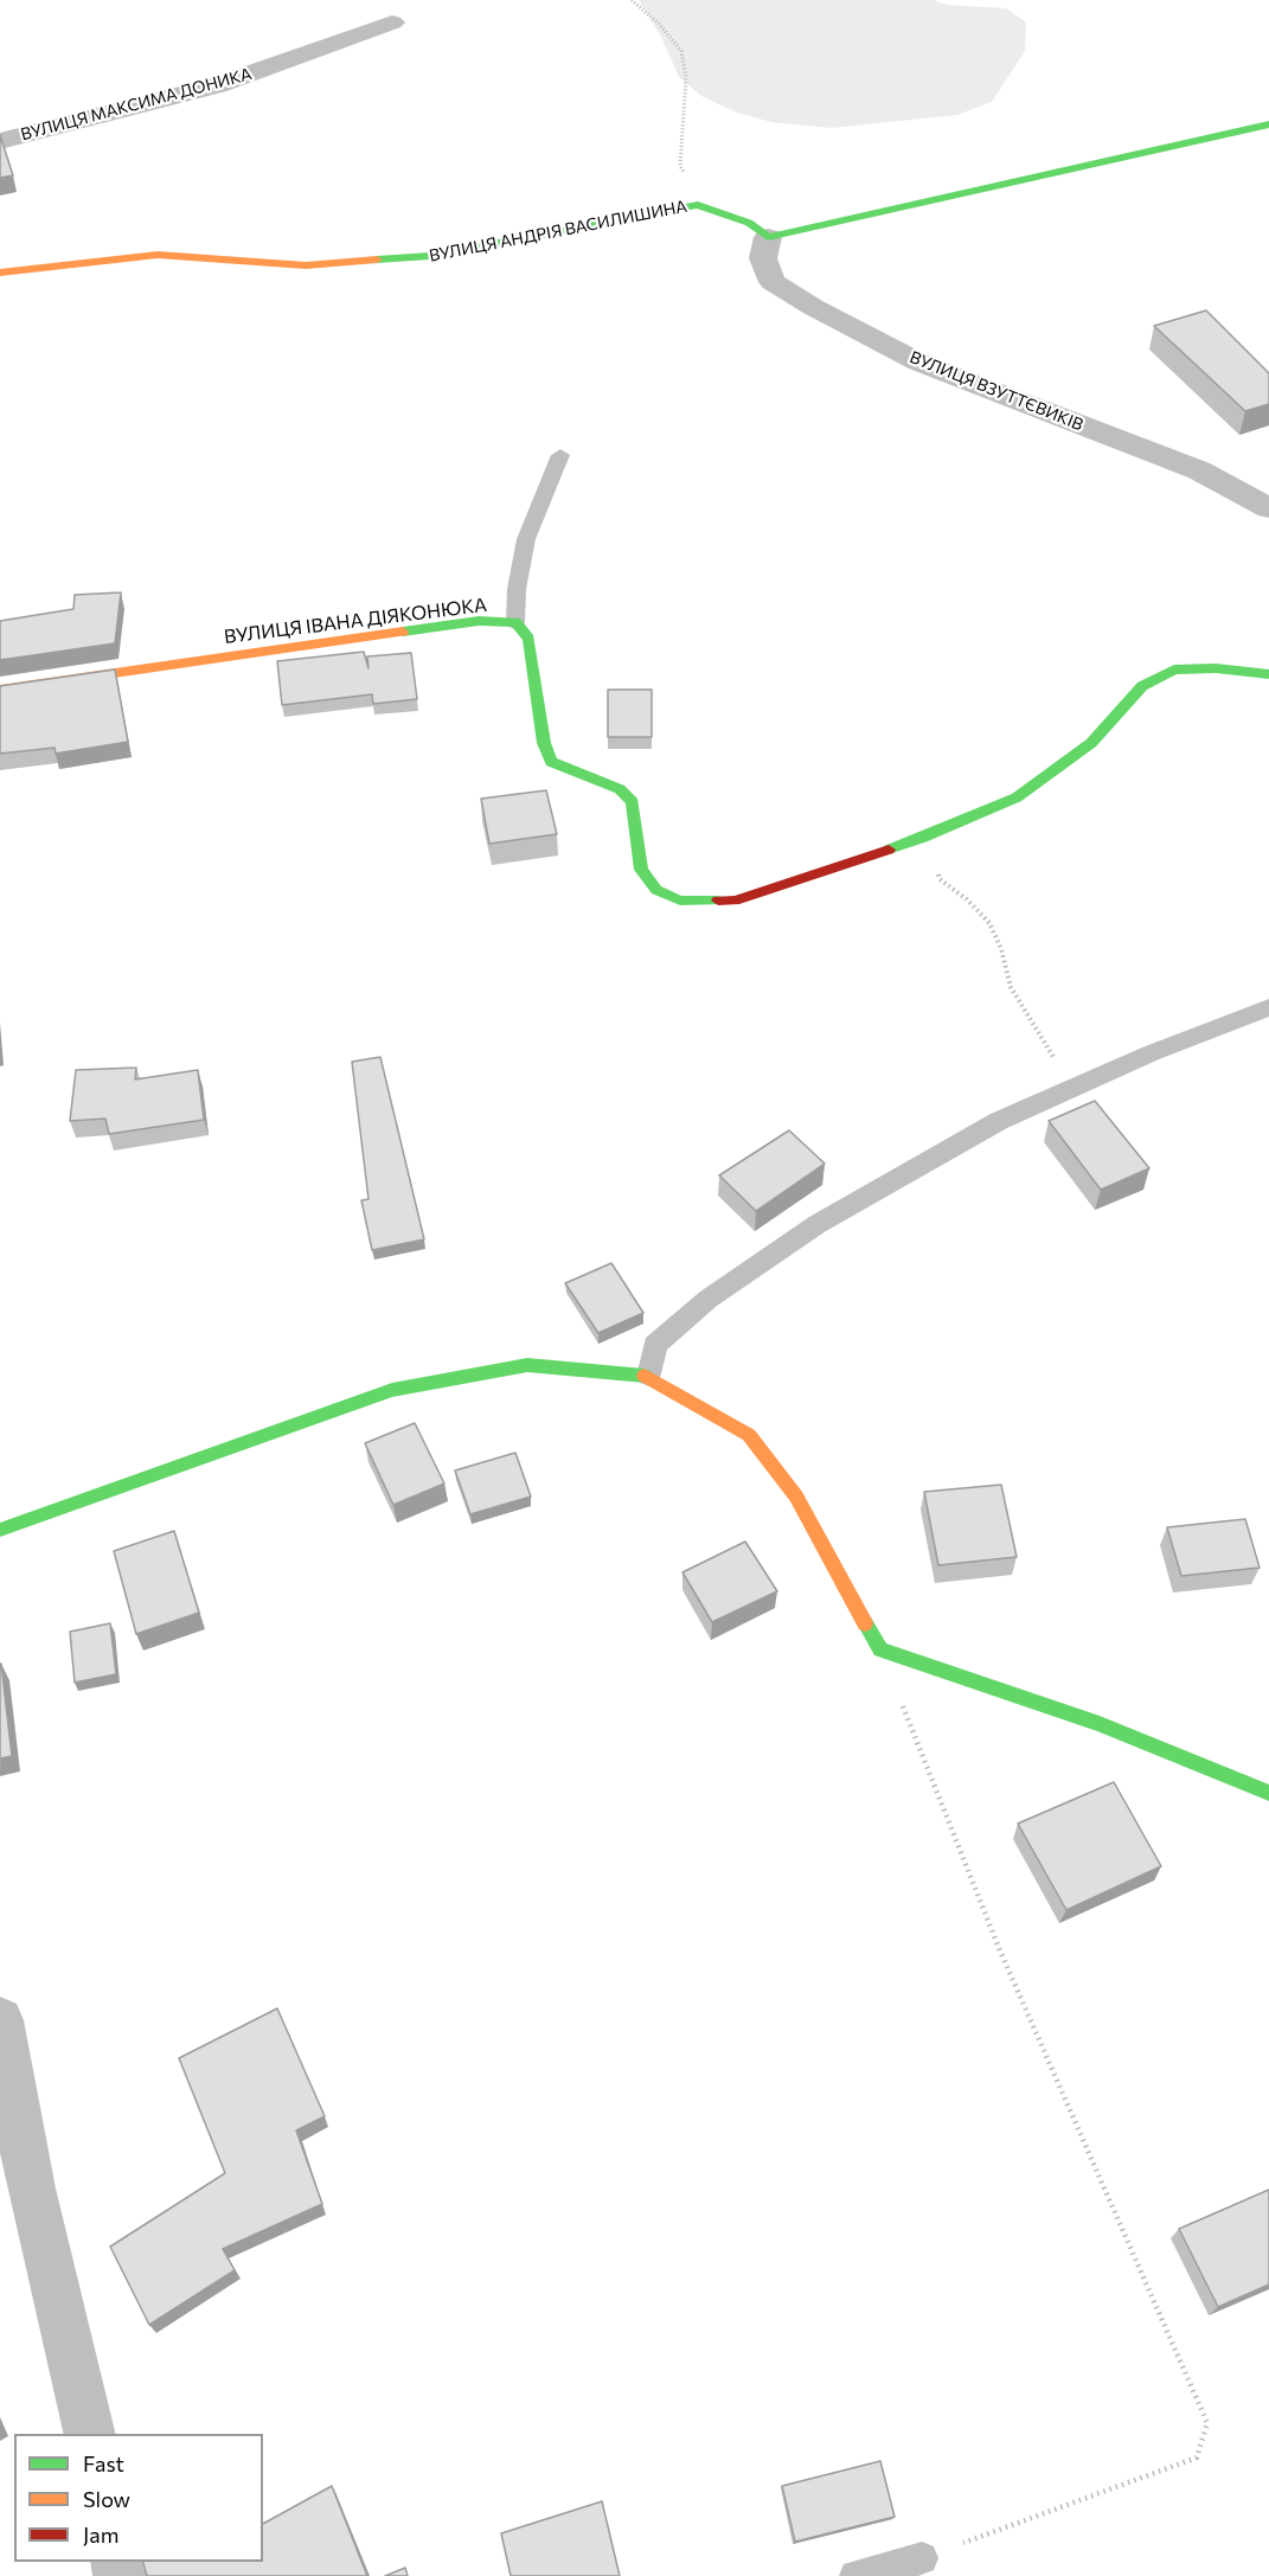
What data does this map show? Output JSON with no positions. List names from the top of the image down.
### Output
{
  "streets": {
    "street": [
      "ВУЛИЦЯ МАКСИМА ДОНИКА",
      "ВУЛИЦЯ АНДРІЯ ВАСИЛИШИНА",
      "ВУЛИЦЯ ВЗУТТЄВИКІВ",
      "ВУЛИЦЯ ІВАНА ДІЯКОНЮКА"
    ]
  },
  "crossings": [
    ["ВУЛИЦЯ АНДРІЯ ВАСИЛИШИНА", "ВУЛИЦЯ ВЗУТТЄВИКІВ"]
  ],
  "legend": ["Fast", "Slow", "Jam"]
}
